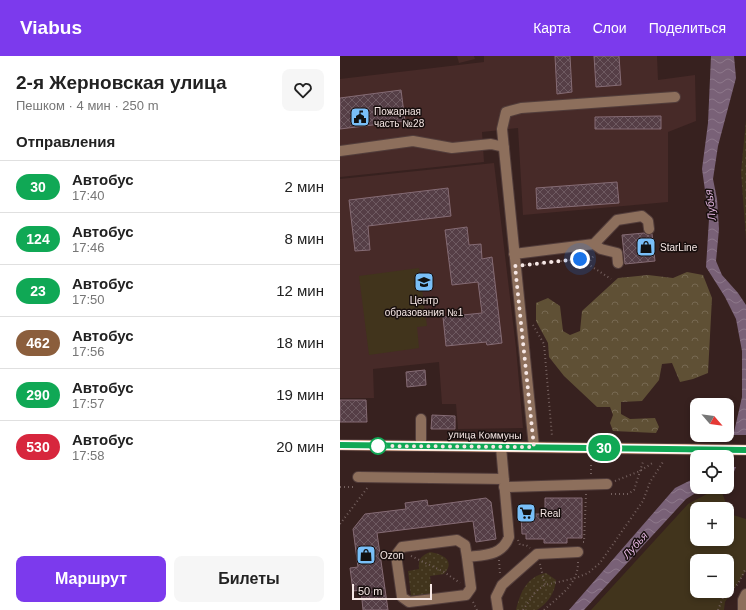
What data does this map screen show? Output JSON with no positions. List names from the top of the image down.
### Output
{
  "streets": {
    "main road": ["улица Коммуны"]
  },
  "water": ["Лубья"],
  "places": {
    "public building": ["Пожарная часть №28"],
    "shop": ["StarLine", "Ozon"],
    "school or university": ["Центр образования №1"],
    "supermarket": ["Real"]
  },
  "lines": ["bus line 30"],
  "scale_bar": "50 m",
  "north": "bottom right",
  "page": {
    "header": "Viabus",
    "nav": ["Карта", "Слои", "Поделиться"],
    "heading": [
      ["2-я Жерновская улица", "Пешком · 4 мин · 250 m"],
      "Отправления"
    ],
    "on_map": "30",
    "list": [
      {
        "mark": "30",
        "name": "Автобус",
        "note": "17:40",
        "value": "2 мин"
      },
      {
        "mark": "124",
        "name": "Автобус",
        "note": "17:46",
        "value": "8 мин"
      },
      {
        "mark": "23",
        "name": "Автобус",
        "note": "17:50",
        "value": "12 мин"
      },
      {
        "mark": "462",
        "name": "Автобус",
        "note": "17:56",
        "value": "18 мин"
      },
      {
        "mark": "290",
        "name": "Автобус",
        "note": "17:57",
        "value": "19 мин"
      },
      {
        "mark": "530",
        "name": "Автобус",
        "note": "17:58",
        "value": "20 мин"
      }
    ],
    "map_buttons": ["+", "−"],
    "buttons": ["Маршрут", "Билеты"],
    "scale": "50 m"
  }
}
